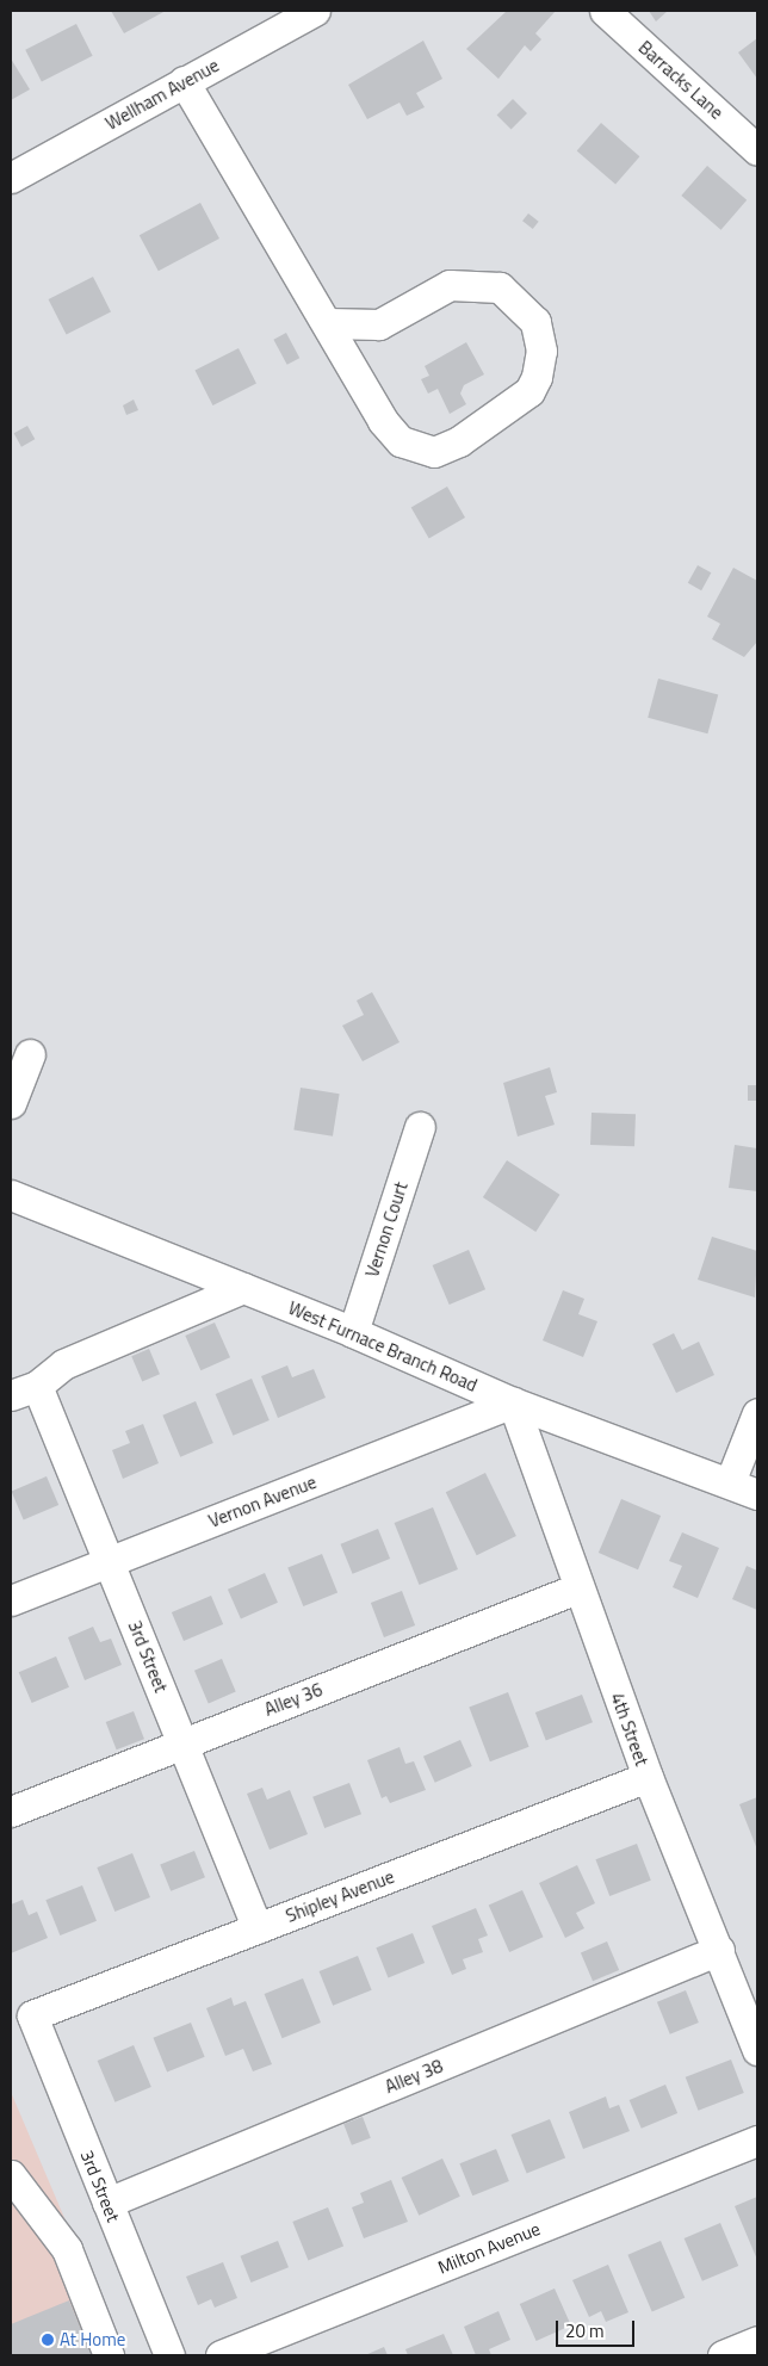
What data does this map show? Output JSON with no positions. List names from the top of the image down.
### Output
{
  "streets": {
    "street": [
      "Barracks Lane",
      "Wellham Avenue",
      "Vernon Court",
      "West Furnace Branch Road",
      "Vernon Avenue",
      "3rd Street",
      "Alley 36",
      "4th Street",
      "Shipley Avenue",
      "Alley 38",
      "Milton Avenue"
    ]
  },
  "crossings": [
    ["Vernon Court", "West Furnace Branch Road"],
    ["West Furnace Branch Road", "Vernon Avenue"],
    ["West Furnace Branch Road", "4th Street"],
    ["Vernon Avenue", "3rd Street"],
    ["Vernon Avenue", "4th Street"],
    ["3rd Street", "Alley 36"],
    ["3rd Street", "Shipley Avenue"],
    ["3rd Street", "Alley 38"],
    ["Alley 36", "4th Street"],
    ["4th Street", "Shipley Avenue"],
    ["4th Street", "Alley 38"]
  ],
  "places": ["At Home"],
  "scale_bar": "20 m"
}
